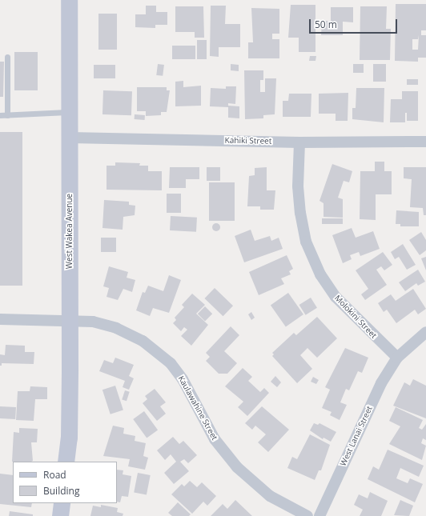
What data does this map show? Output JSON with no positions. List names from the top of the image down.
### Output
{
  "streets": {
    "street": [
      "Kahiki Street",
      "West Wakea Avenue",
      "Molokini Street",
      "Kaulawahine Street",
      "West Lanai Street"
    ]
  },
  "crossings": [
    ["Kahiki Street", "West Wakea Avenue"],
    ["Kahiki Street", "Molokini Street"],
    ["West Wakea Avenue", "Kaulawahine Street"],
    ["Molokini Street", "West Lanai Street"]
  ],
  "legend": ["Road", "Building"],
  "scale_bar": "50 m"
}
